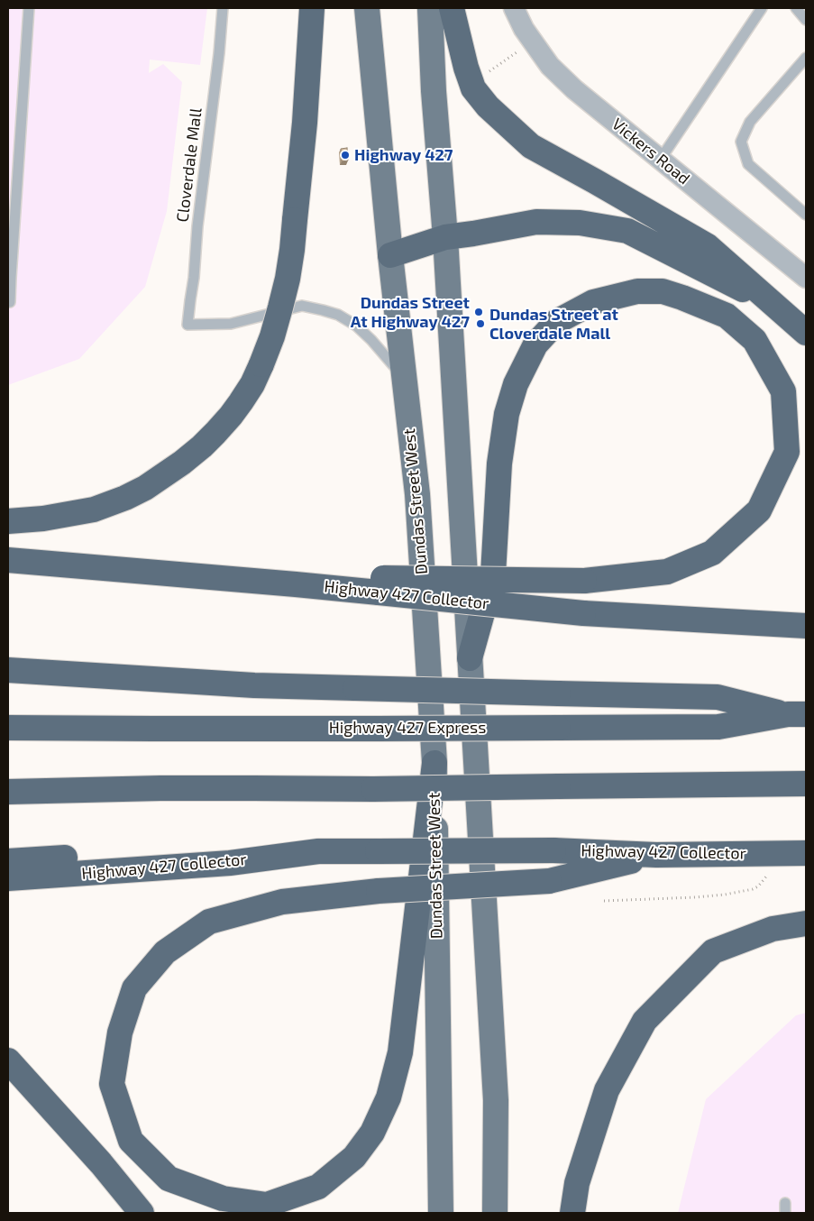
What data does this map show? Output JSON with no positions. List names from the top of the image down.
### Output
{
  "streets": {
    "highway": ["Highway 427 Collector", "Highway 427 Express"],
    "main road": ["Dundas Street West"],
    "street": ["Vickers Road"],
    "lane": ["Cloverdale Mall"]
  },
  "crossings": [
    ["Cloverdale Mall", "Dundas Street West"]
  ],
  "places": ["Highway 427", "Dundas Street At Highway 427", "Dundas Street at Cloverdale Mall"]
}
